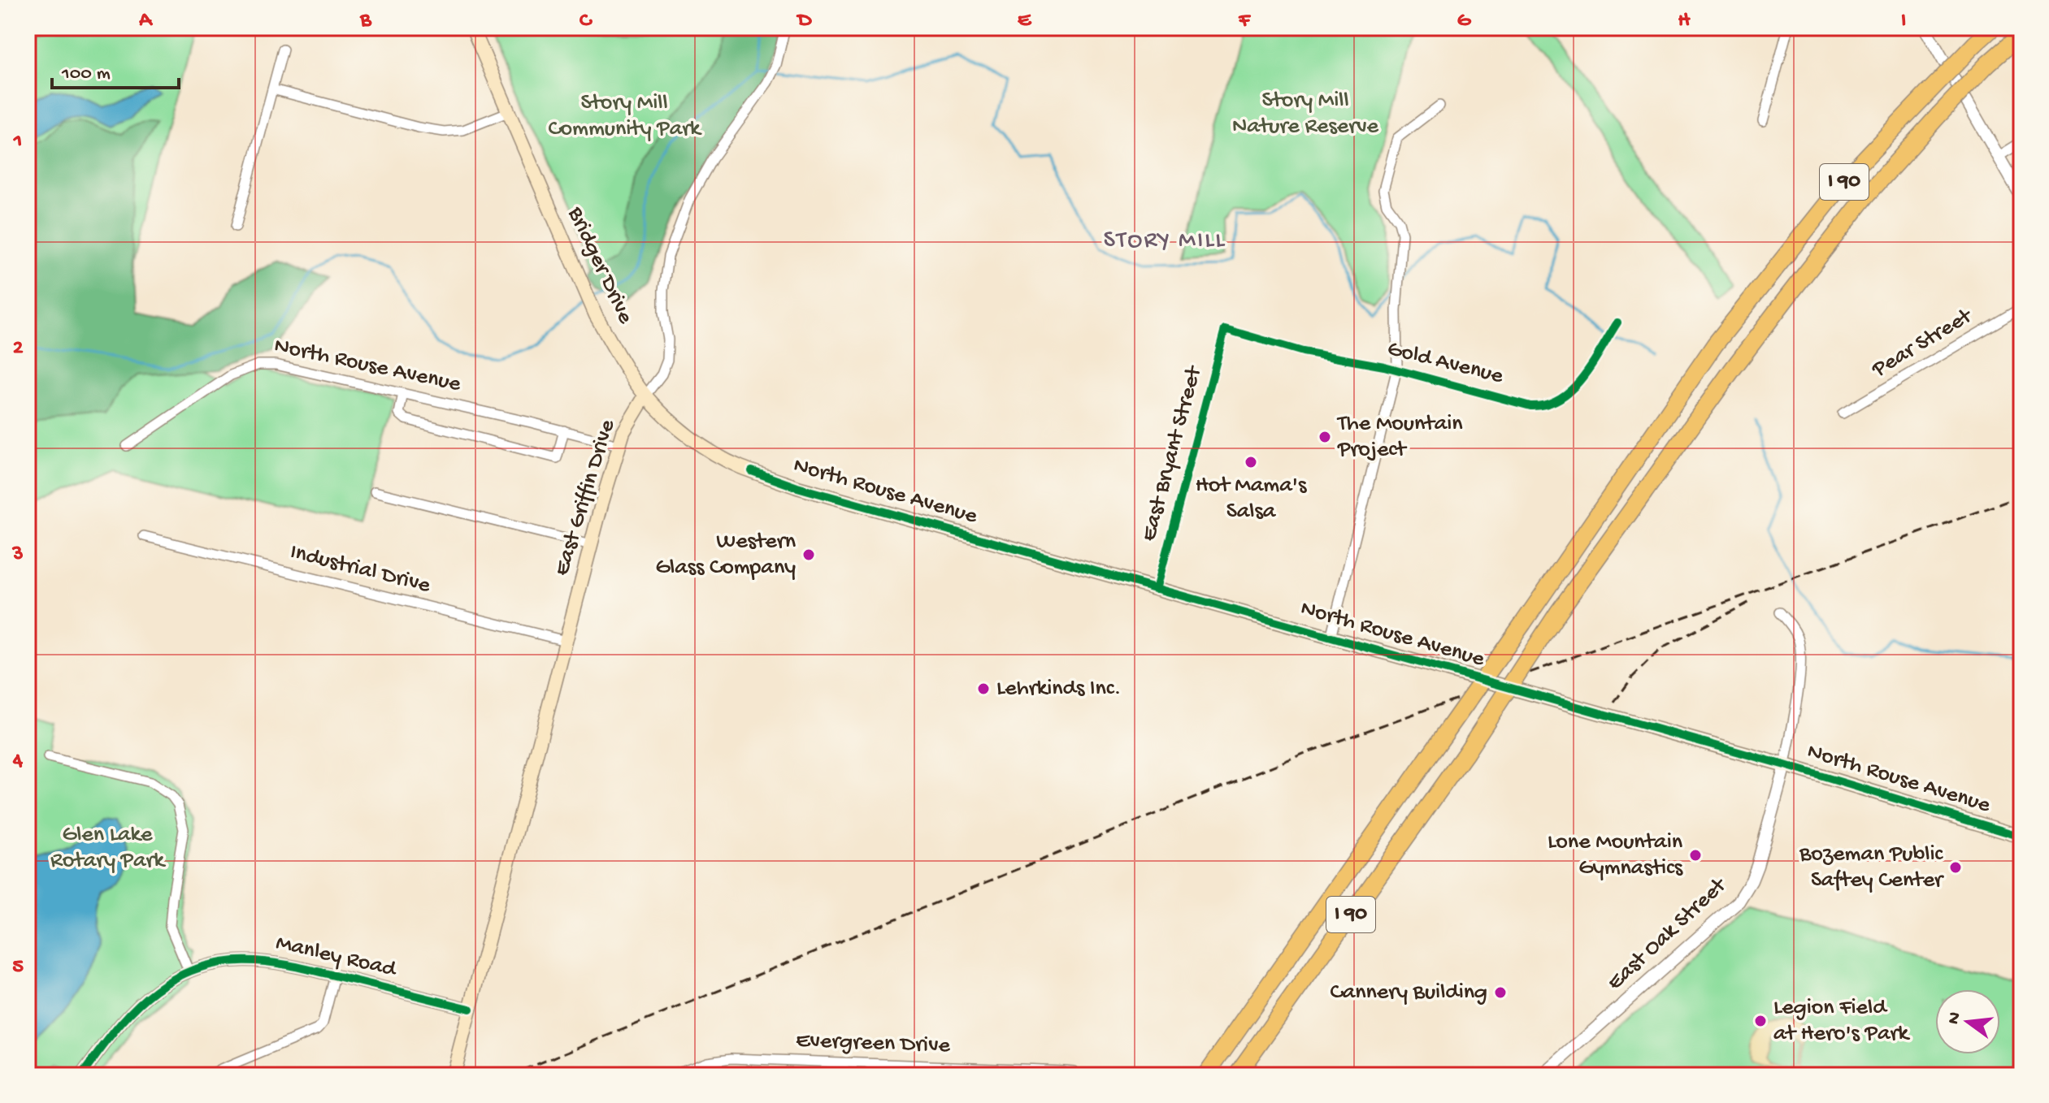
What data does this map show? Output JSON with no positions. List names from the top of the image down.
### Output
{
  "streets": {
    "highway": ["I 90"],
    "main road": ["Bridger Drive", "North Rouse Avenue", "East Griffin Drive"],
    "street": [
      "Pear Street",
      "Gold Avenue",
      "East Bryant Street",
      "Industrial Drive",
      "East Oak Street",
      "Manley Road",
      "Evergreen Drive"
    ]
  },
  "crossings": [
    ["Bridger Drive", "North Rouse Avenue"],
    ["Bridger Drive", "East Griffin Drive"],
    ["Gold Avenue", "East Bryant Street"],
    ["North Rouse Avenue", "East Bryant Street"],
    ["North Rouse Avenue", "East Griffin Drive"],
    ["North Rouse Avenue", "East Oak Street"],
    ["East Griffin Drive", "Industrial Drive"],
    ["East Griffin Drive", "Manley Road"]
  ],
  "districts": ["STORY MILL"],
  "parks": ["Story Mill Nature Reserve", "Story Mill Community Park", "Glen Lake Rotary Park"],
  "places": [
    "The Mountain Project",
    "Hot Mama's Salsa",
    "Western Glass Company",
    "Lehrkinds Inc.",
    "Lone Mountain Gymnastics",
    "Bozeman Public Saftey Center",
    "Cannery Building",
    "Legion Field at Hero's Park"
  ],
  "scale_bar": "100 m",
  "north": "left",
  "grid": {
    "columns": [
      "A",
      "B",
      "C",
      "D",
      "E",
      "F",
      "G",
      "H",
      "I"
    ],
    "rows": [
      "1",
      "2",
      "3",
      "4",
      "5"
    ]
  }
}
